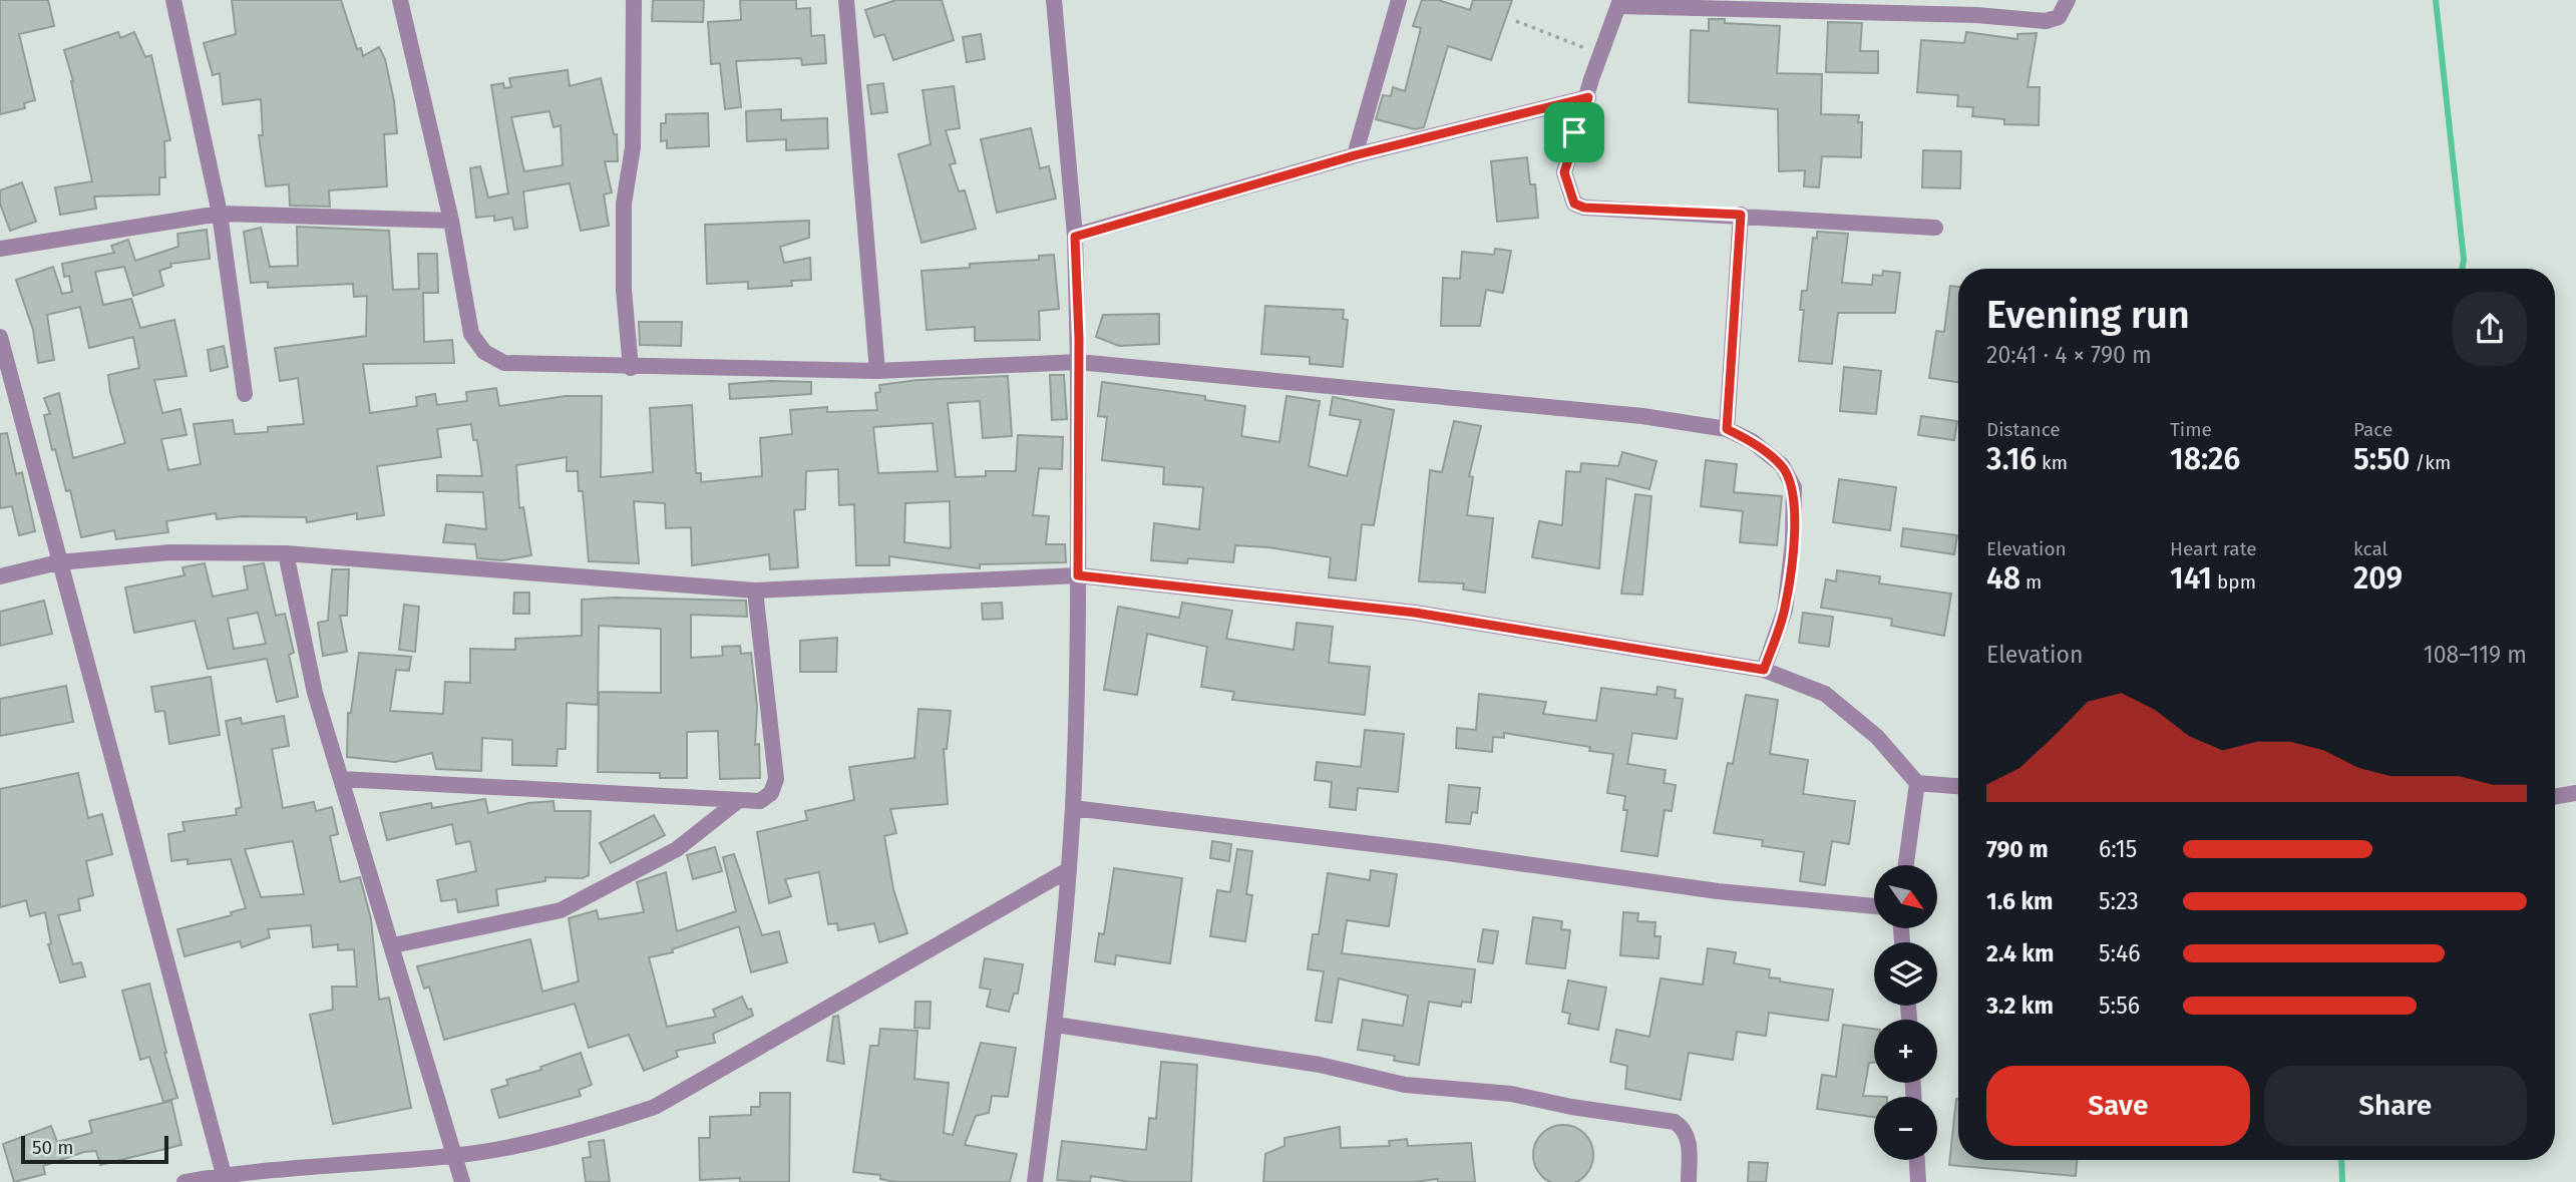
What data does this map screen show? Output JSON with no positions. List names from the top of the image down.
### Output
{
  "scale_bar": "50 m",
  "north": "bottom right",
  "page": {
    "heading": ["Evening run", "20:41 · 4 × 790 m"],
    "stats": [
      ["Distance", "3.16 km"],
      ["Time", "18:26"],
      ["Pace", "5:50 /km"],
      ["Elevation", "48 m"],
      ["Heart rate", "141 bpm"],
      ["kcal", "209"]
    ],
    "chart": ["Elevation", "108–119 m"],
    "list": [
      {
        "name": "790 m",
        "note": "6:15"
      },
      {
        "name": "1.6 km",
        "note": "5:23"
      },
      {
        "name": "2.4 km",
        "note": "5:46"
      },
      {
        "name": "3.2 km",
        "note": "5:56"
      }
    ],
    "map_buttons": ["+", "−"],
    "buttons": ["Save", "Share"],
    "scale": "50 m"
  }
}
